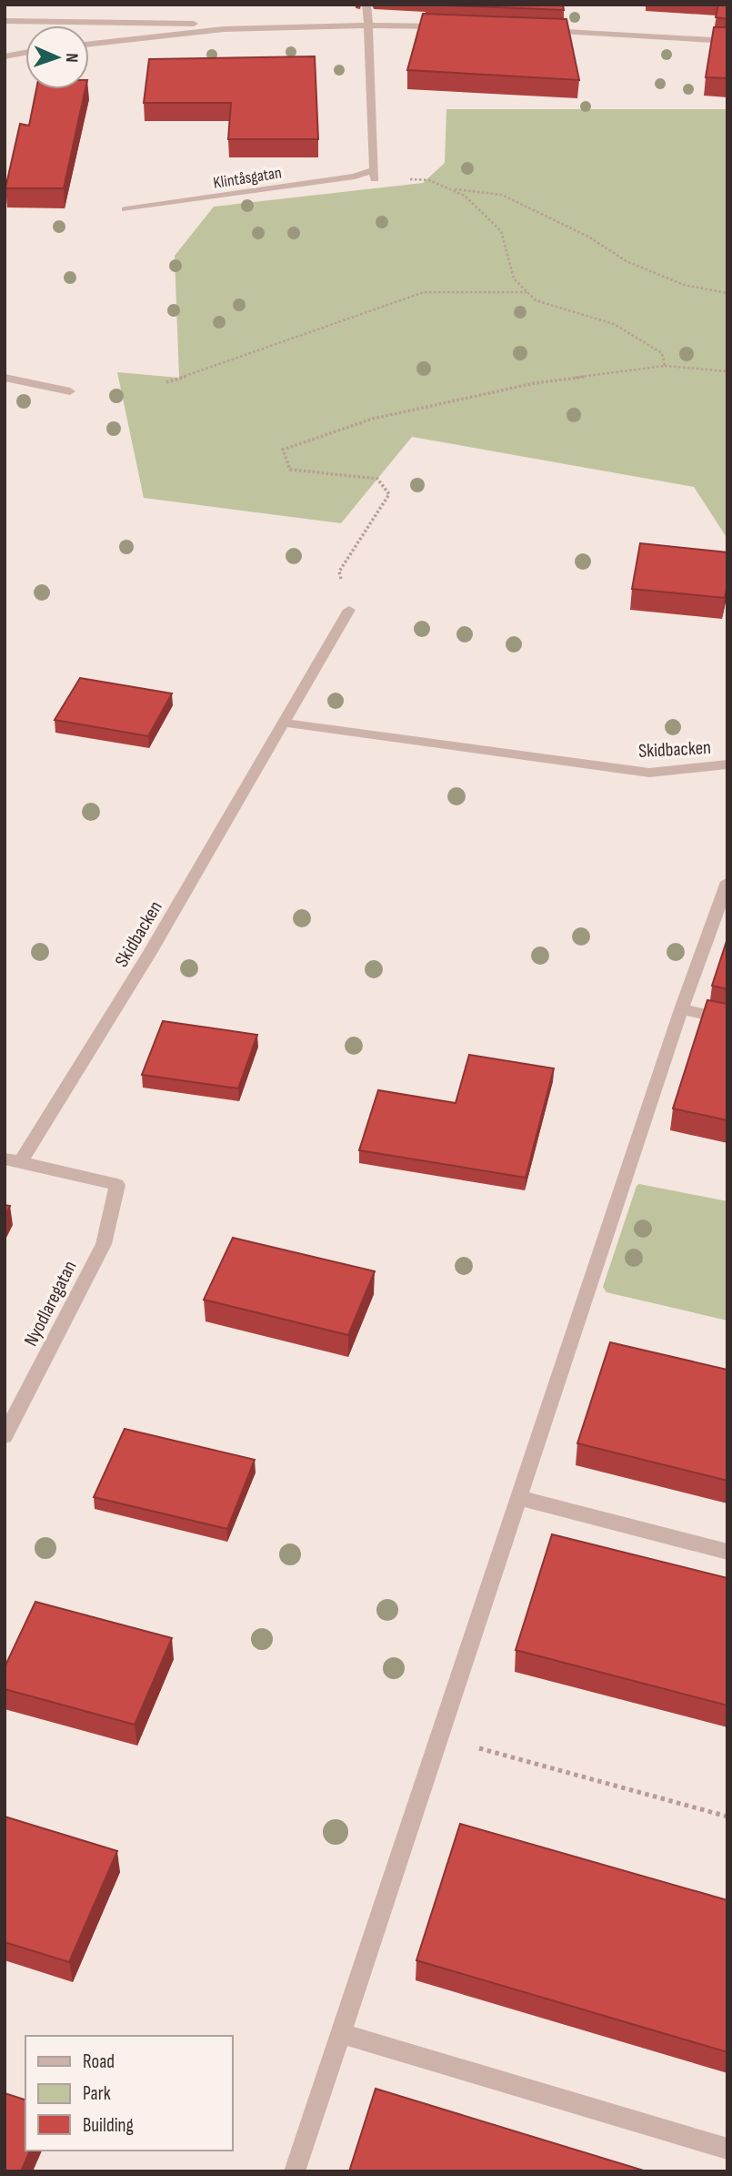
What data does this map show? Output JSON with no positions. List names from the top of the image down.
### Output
{
  "streets": {
    "street": ["Klintåsgatan", "Skidbacken", "Nyodlaregatan"]
  },
  "crossings": [
    ["Skidbacken", "Nyodlaregatan"]
  ],
  "legend": ["Road", "Park", "Building"],
  "north": "right"
}
